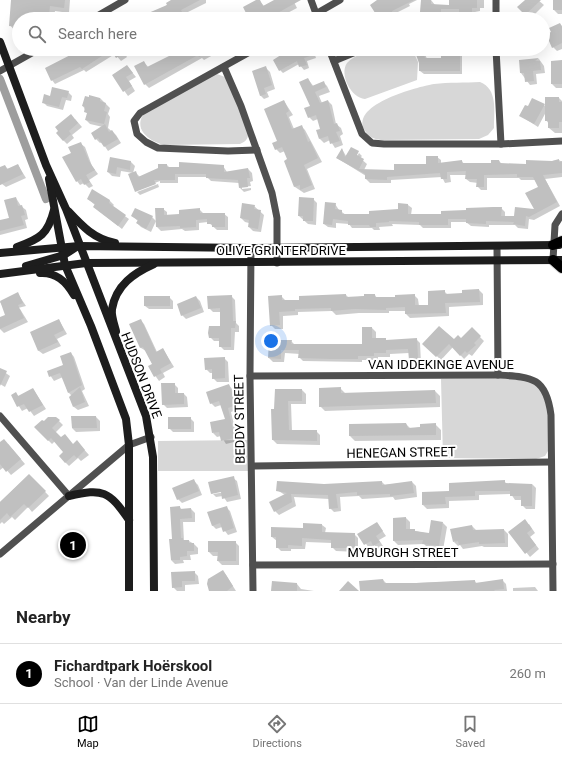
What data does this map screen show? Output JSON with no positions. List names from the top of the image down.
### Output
{
  "streets": {
    "street": [
      "OLIVE GRINTER DRIVE",
      "VAN IDDEKINGE AVENUE",
      "HUDSON DRIVE",
      "BEDDY STREET",
      "HENEGAN STREET",
      "MYBURGH STREET"
    ]
  },
  "crossings": [
    ["OLIVE GRINTER DRIVE", "HUDSON DRIVE"],
    ["OLIVE GRINTER DRIVE", "BEDDY STREET"],
    ["VAN IDDEKINGE AVENUE", "BEDDY STREET"],
    ["VAN IDDEKINGE AVENUE", "HENEGAN STREET"],
    ["VAN IDDEKINGE AVENUE", "MYBURGH STREET"],
    ["BEDDY STREET", "HENEGAN STREET"],
    ["BEDDY STREET", "MYBURGH STREET"]
  ],
  "page": {
    "search": "Search here",
    "pins": "1",
    "heading": "Nearby",
    "list": [
      {
        "mark": "1",
        "name": "Fichardtpark Hoërskool",
        "note": "School · Van der Linde Avenue",
        "value": "260 m"
      }
    ],
    "nav": ["Map", "Directions", "Saved"]
  }
}
